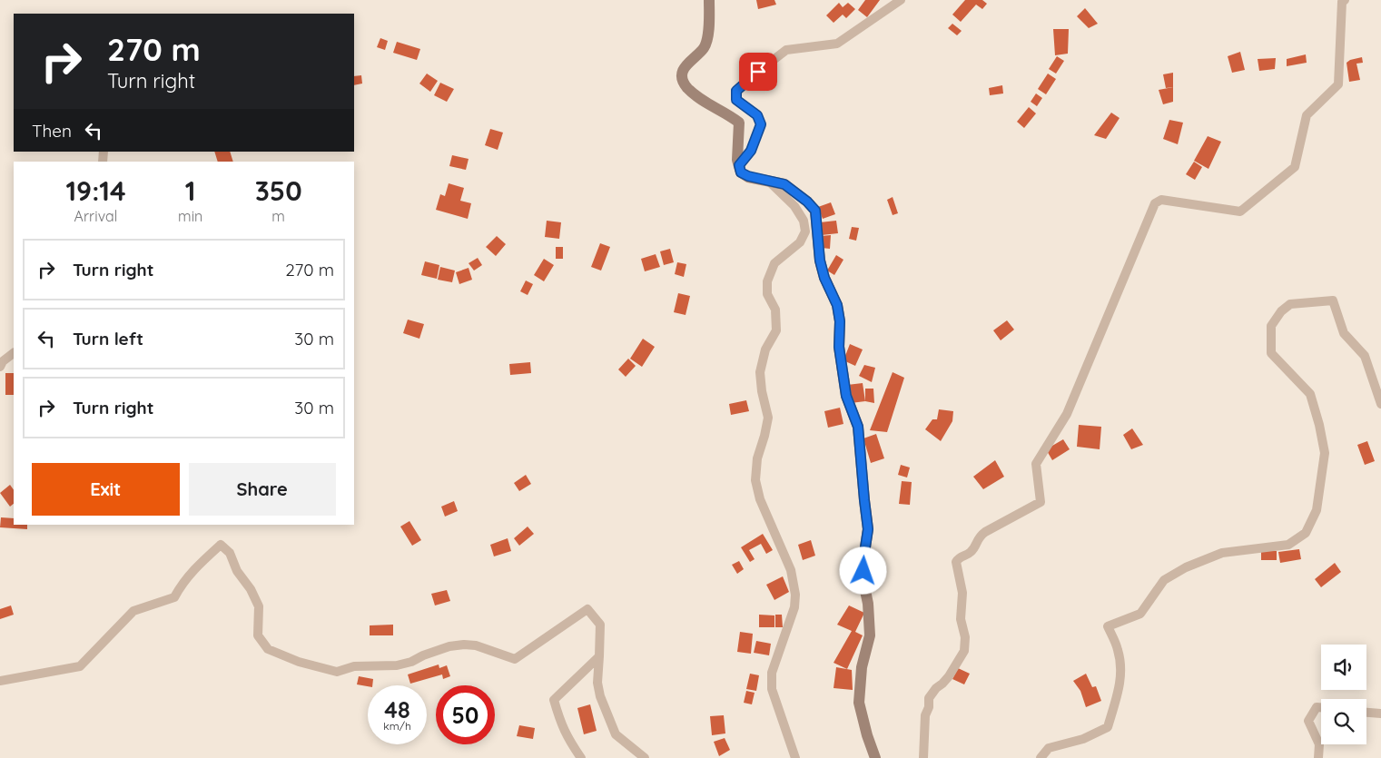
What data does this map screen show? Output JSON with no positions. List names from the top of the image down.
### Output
{
  "page": {
    "turn": ["270 m", "Turn right"],
    "then": "Then",
    "eta": [
      "19:14",
      "Arrival",
      "1",
      "min",
      "350",
      "m"
    ],
    "list": [
      {
        "name": "Turn right",
        "value": "270 m"
      },
      {
        "name": "Turn left",
        "value": "30 m"
      },
      {
        "name": "Turn right",
        "value": "30 m"
      }
    ],
    "buttons": ["Exit", "Share"],
    "speed": "48 km/h",
    "limit": "50"
  }
}
